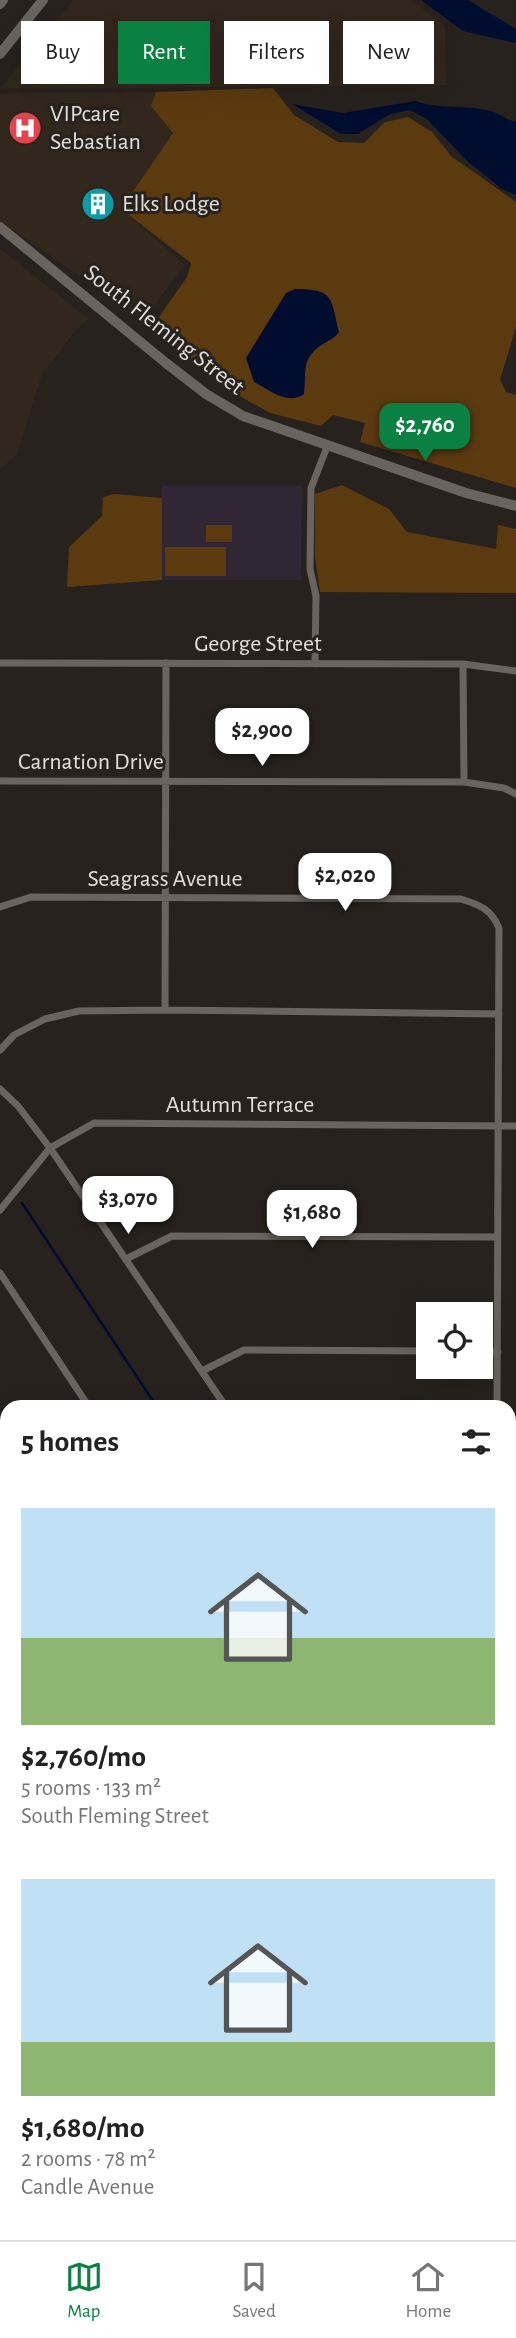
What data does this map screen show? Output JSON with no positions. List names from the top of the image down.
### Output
{
  "streets": {
    "street": [
      "South Fleming Street",
      "George Street",
      "Carnation Drive",
      "Seagrass Avenue",
      "Autumn Terrace"
    ]
  },
  "crossings": [
    ["Seagrass Avenue", "Autumn Terrace"]
  ],
  "places": {
    "hospital": ["VIPcare Sebastian"],
    "building": ["Elks Lodge"]
  },
  "page": {
    "chip": [
      "Buy",
      "Rent",
      "Filters",
      "New"
    ],
    "price": [
      "$2,760",
      "$2,900",
      "$2,020",
      "$3,070",
      "$1,680"
    ],
    "heading": "5 homes",
    "list": [
      {
        "name": "$2,760/mo",
        "note": "5 rooms · 133 m² · South Fleming Street"
      },
      {
        "name": "$1,680/mo",
        "note": "2 rooms · 78 m² · Candle Avenue"
      }
    ],
    "tabs": ["Map", "Saved", "Home"]
  }
}
